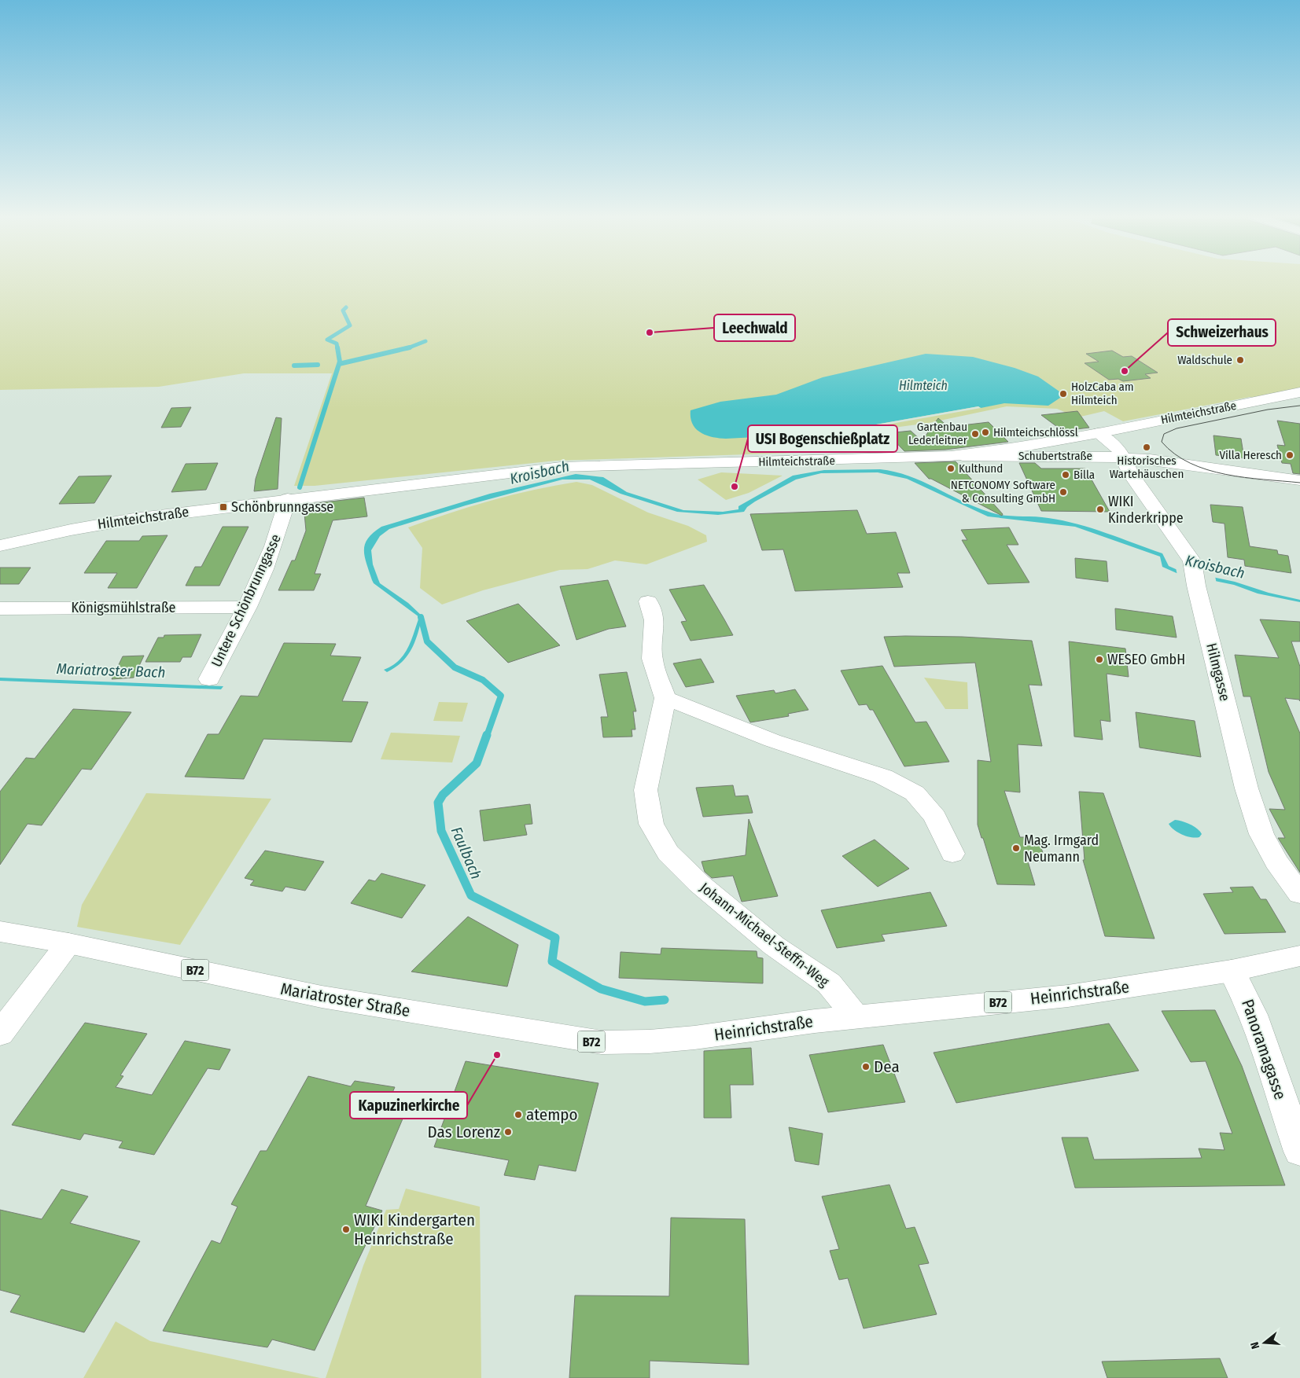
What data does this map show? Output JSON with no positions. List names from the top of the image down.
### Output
{
  "streets": {
    "street": [
      "Hilmteichstraße",
      "Schubertstraße",
      "Untere Schönbrunngasse",
      "Königsmühlstraße",
      "Hilmgasse",
      "Johann-Michael-Steffn-Weg",
      "B72",
      "Heinrichstraße",
      "Mariatroster Straße",
      "Panoramagasse"
    ]
  },
  "crossings": [
    ["Hilmteichstraße", "Schubertstraße"],
    ["Hilmteichstraße", "Untere Schönbrunngasse"],
    ["Schubertstraße", "Hilmgasse"],
    ["Untere Schönbrunngasse", "Königsmühlstraße"],
    ["Johann-Michael-Steffn-Weg", "Heinrichstraße"],
    ["Heinrichstraße", "Mariatroster Straße"],
    ["Heinrichstraße", "Panoramagasse"]
  ],
  "water": [
    "Hilmteich",
    "Kroisbach",
    "Mariatroster Bach",
    "Faulbach"
  ],
  "places": {
    "other": [
      "Leechwald",
      "Waldschule",
      "Schweizerhaus",
      "HolzCaba am Hilmteich",
      "Hilmteichschlössl",
      "Gartenbau Lederleitner",
      "Historisches Wartehäuschen",
      "Villa Heresch",
      "Kulthund",
      "Billa",
      "USI Bogenschießplatz",
      "NETCONOMY Software & Consulting GmbH",
      "WIKI Kinderkrippe",
      "WESEO GmbH",
      "Mag. Irmgard Neumann",
      "Kapuzinerkirche",
      "Dea",
      "atempo",
      "Das Lorenz",
      "WIKI Kindergarten Heinrichstraße"
    ],
    "transit": ["Schönbrunngasse"]
  },
  "north": "left"
}
